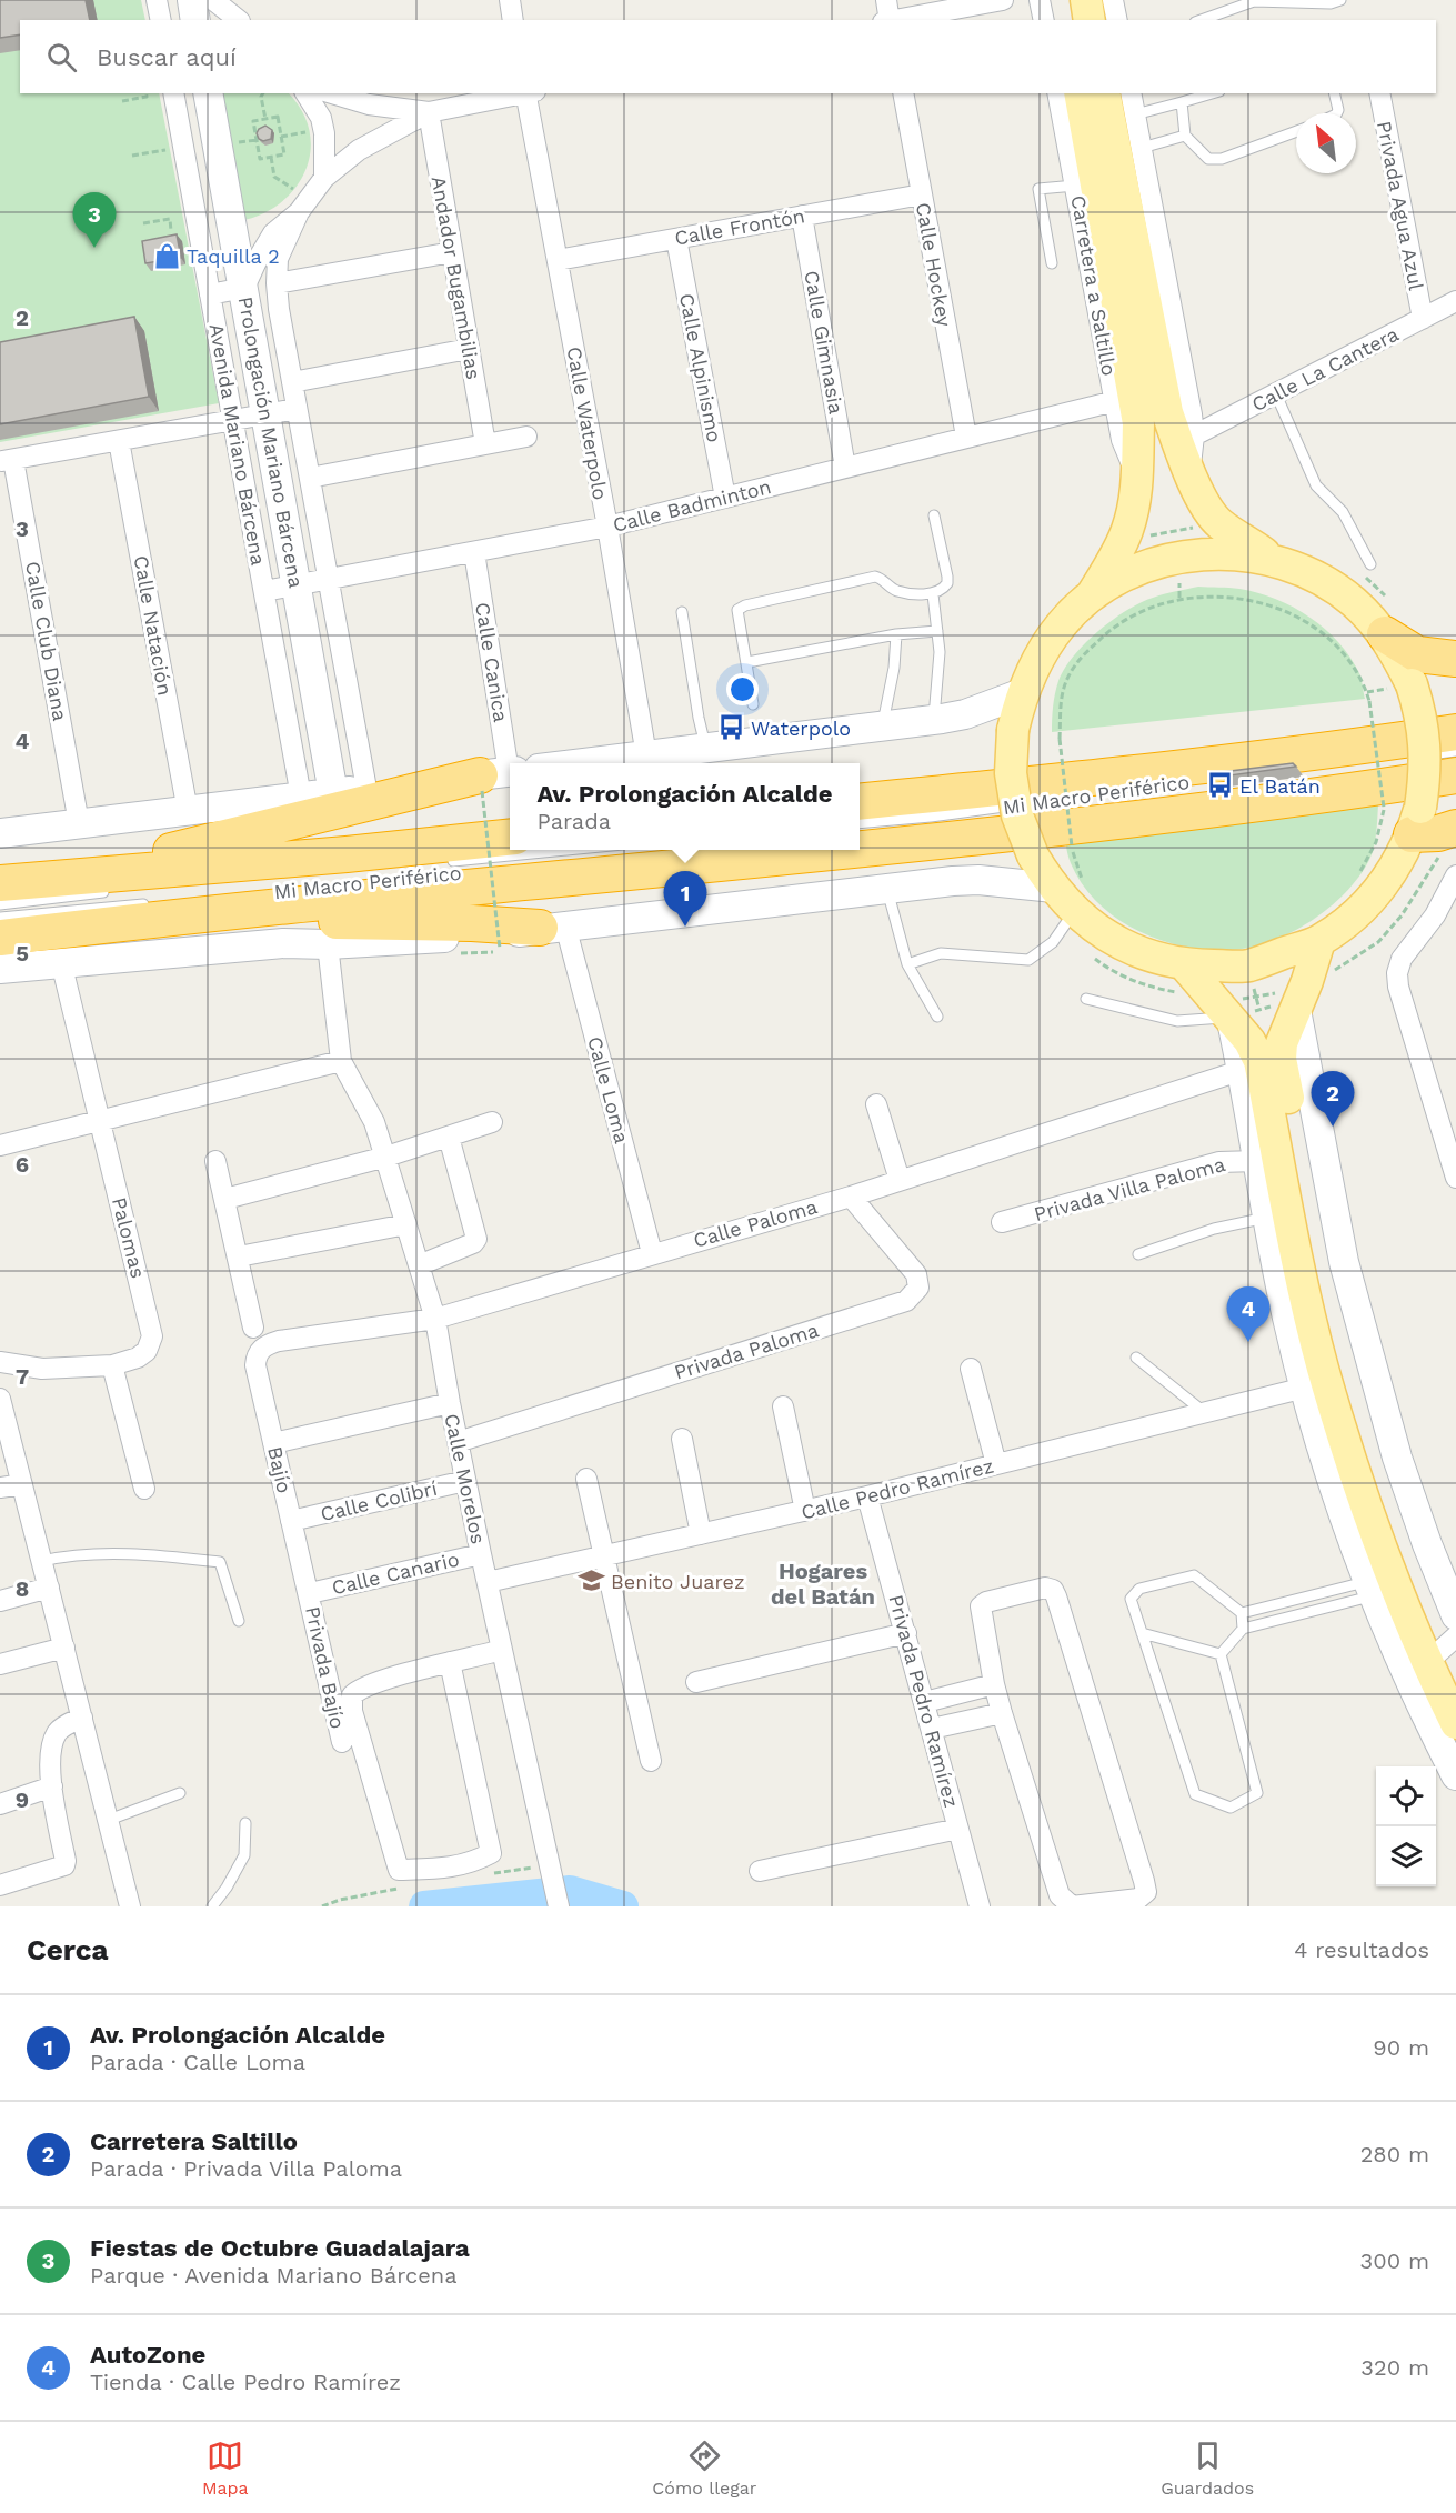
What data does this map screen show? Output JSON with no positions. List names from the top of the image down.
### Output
{
  "streets": {
    "main road": ["Carretera a Saltillo"],
    "street": [
      "Privada Agua Azul",
      "Calle Frontón",
      "Calle Hockey",
      "Andador Bugambilias",
      "Calle Gimnasia",
      "Calle Alpinismo",
      "Calle La Cantera",
      "Calle Waterpolo",
      "Prolongación Mariano Bárcena",
      "Avenida Mariano Bárcena",
      "Calle Badminton",
      "Calle Natación",
      "Calle Club Diana",
      "Calle Canica",
      "Calle Loma",
      "Privada Villa Paloma",
      "Calle Paloma",
      "Palomas",
      "Privada Paloma",
      "Bajío",
      "Calle Morelos",
      "Calle Pedro Ramírez",
      "Calle Colibrí",
      "Calle Canario",
      "Privada Bajío",
      "Privada Pedro Ramírez"
    ],
    "lane": ["Mi Macro Periférico"]
  },
  "crossings": [
    ["Privada Agua Azul", "Calle La Cantera"],
    ["Calle Frontón", "Calle Hockey"],
    ["Calle Frontón", "Calle Gimnasia"],
    ["Calle Frontón", "Calle Alpinismo"],
    ["Calle Frontón", "Calle Waterpolo"],
    ["Calle Hockey", "Calle Badminton"],
    ["Carretera a Saltillo", "Calle Badminton"],
    ["Calle Gimnasia", "Calle Badminton"],
    ["Calle Alpinismo", "Calle Badminton"],
    ["Calle Waterpolo", "Calle Badminton"],
    ["Prolongación Mariano Bárcena", "Calle Badminton"],
    ["Avenida Mariano Bárcena", "Calle Badminton"],
    ["Calle Badminton", "Calle Canica"],
    ["Calle Loma", "Calle Paloma"],
    ["Calle Paloma", "Privada Paloma"],
    ["Calle Paloma", "Bajío"],
    ["Calle Paloma", "Calle Morelos"],
    ["Privada Paloma", "Calle Morelos"],
    ["Bajío", "Calle Colibrí"],
    ["Bajío", "Calle Canario"],
    ["Bajío", "Privada Bajío"],
    ["Calle Morelos", "Calle Pedro Ramírez"],
    ["Calle Morelos", "Calle Colibrí"],
    ["Calle Morelos", "Calle Canario"],
    ["Calle Pedro Ramírez", "Privada Pedro Ramírez"],
    ["Calle Canario", "Privada Bajío"]
  ],
  "districts": ["Hogares del Batán"],
  "places": {
    "shop": ["Taquilla 2"],
    "bus stop": ["Waterpolo", "El Batán"],
    "school or university": ["Benito Juarez"]
  },
  "north": "top left",
  "page": {
    "search": "Buscar aquí",
    "pins": [
      "3",
      "1",
      "2",
      "4"
    ],
    "popup": ["Av. Prolongación Alcalde", "Parada"],
    "heading": ["Cerca", "4 resultados"],
    "list": [
      {
        "mark": "1",
        "name": "Av. Prolongación Alcalde",
        "note": "Parada · Calle Loma",
        "value": "90 m"
      },
      {
        "mark": "2",
        "name": "Carretera Saltillo",
        "note": "Parada · Privada Villa Paloma",
        "value": "280 m"
      },
      {
        "mark": "3",
        "name": "Fiestas de Octubre Guadalajara",
        "note": "Parque · Avenida Mariano Bárcena",
        "value": "300 m"
      },
      {
        "mark": "4",
        "name": "AutoZone",
        "note": "Tienda · Calle Pedro Ramírez",
        "value": "320 m"
      }
    ],
    "nav": ["Mapa", "Cómo llegar", "Guardados"]
  },
  "grid": {
    "rows": [
      "2",
      "3",
      "4",
      "5",
      "6",
      "7",
      "8",
      "9"
    ]
  }
}
